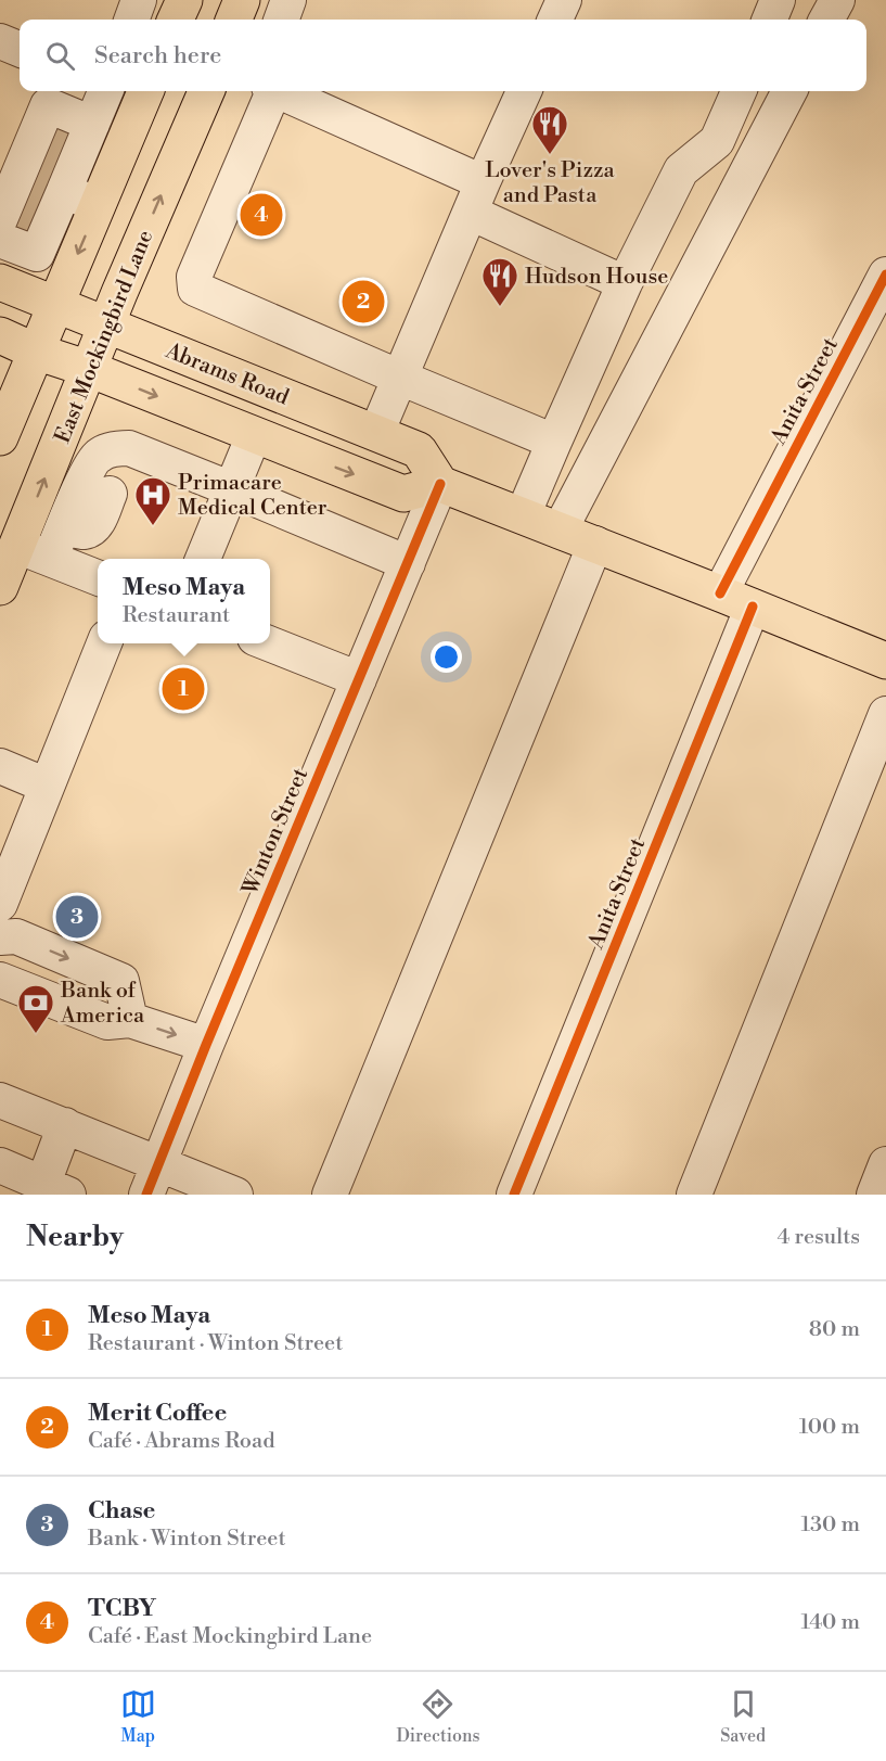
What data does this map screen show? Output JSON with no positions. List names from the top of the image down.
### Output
{
  "streets": {
    "main road": ["East Mockingbird Lane", "Abrams Road"],
    "street": ["Anita Street", "Winton Street"]
  },
  "crossings": [
    ["East Mockingbird Lane", "Abrams Road"],
    ["Abrams Road", "Winton Street"]
  ],
  "places": {
    "restaurant": ["Lover's Pizza and Pasta", "Hudson House"],
    "hospital": ["Primacare Medical Center"],
    "bank": ["Bank of America"]
  },
  "page": {
    "search": "Search here",
    "pins": [
      "4",
      "2",
      "1",
      "3"
    ],
    "popup": ["Meso Maya", "Restaurant"],
    "heading": ["Nearby", "4 results"],
    "list": [
      {
        "mark": "1",
        "name": "Meso Maya",
        "note": "Restaurant · Winton Street",
        "value": "80 m"
      },
      {
        "mark": "2",
        "name": "Merit Coffee",
        "note": "Café · Abrams Road",
        "value": "100 m"
      },
      {
        "mark": "3",
        "name": "Chase",
        "note": "Bank · Winton Street",
        "value": "130 m"
      },
      {
        "mark": "4",
        "name": "TCBY",
        "note": "Café · East Mockingbird Lane",
        "value": "140 m"
      }
    ],
    "nav": ["Map", "Directions", "Saved"]
  }
}
